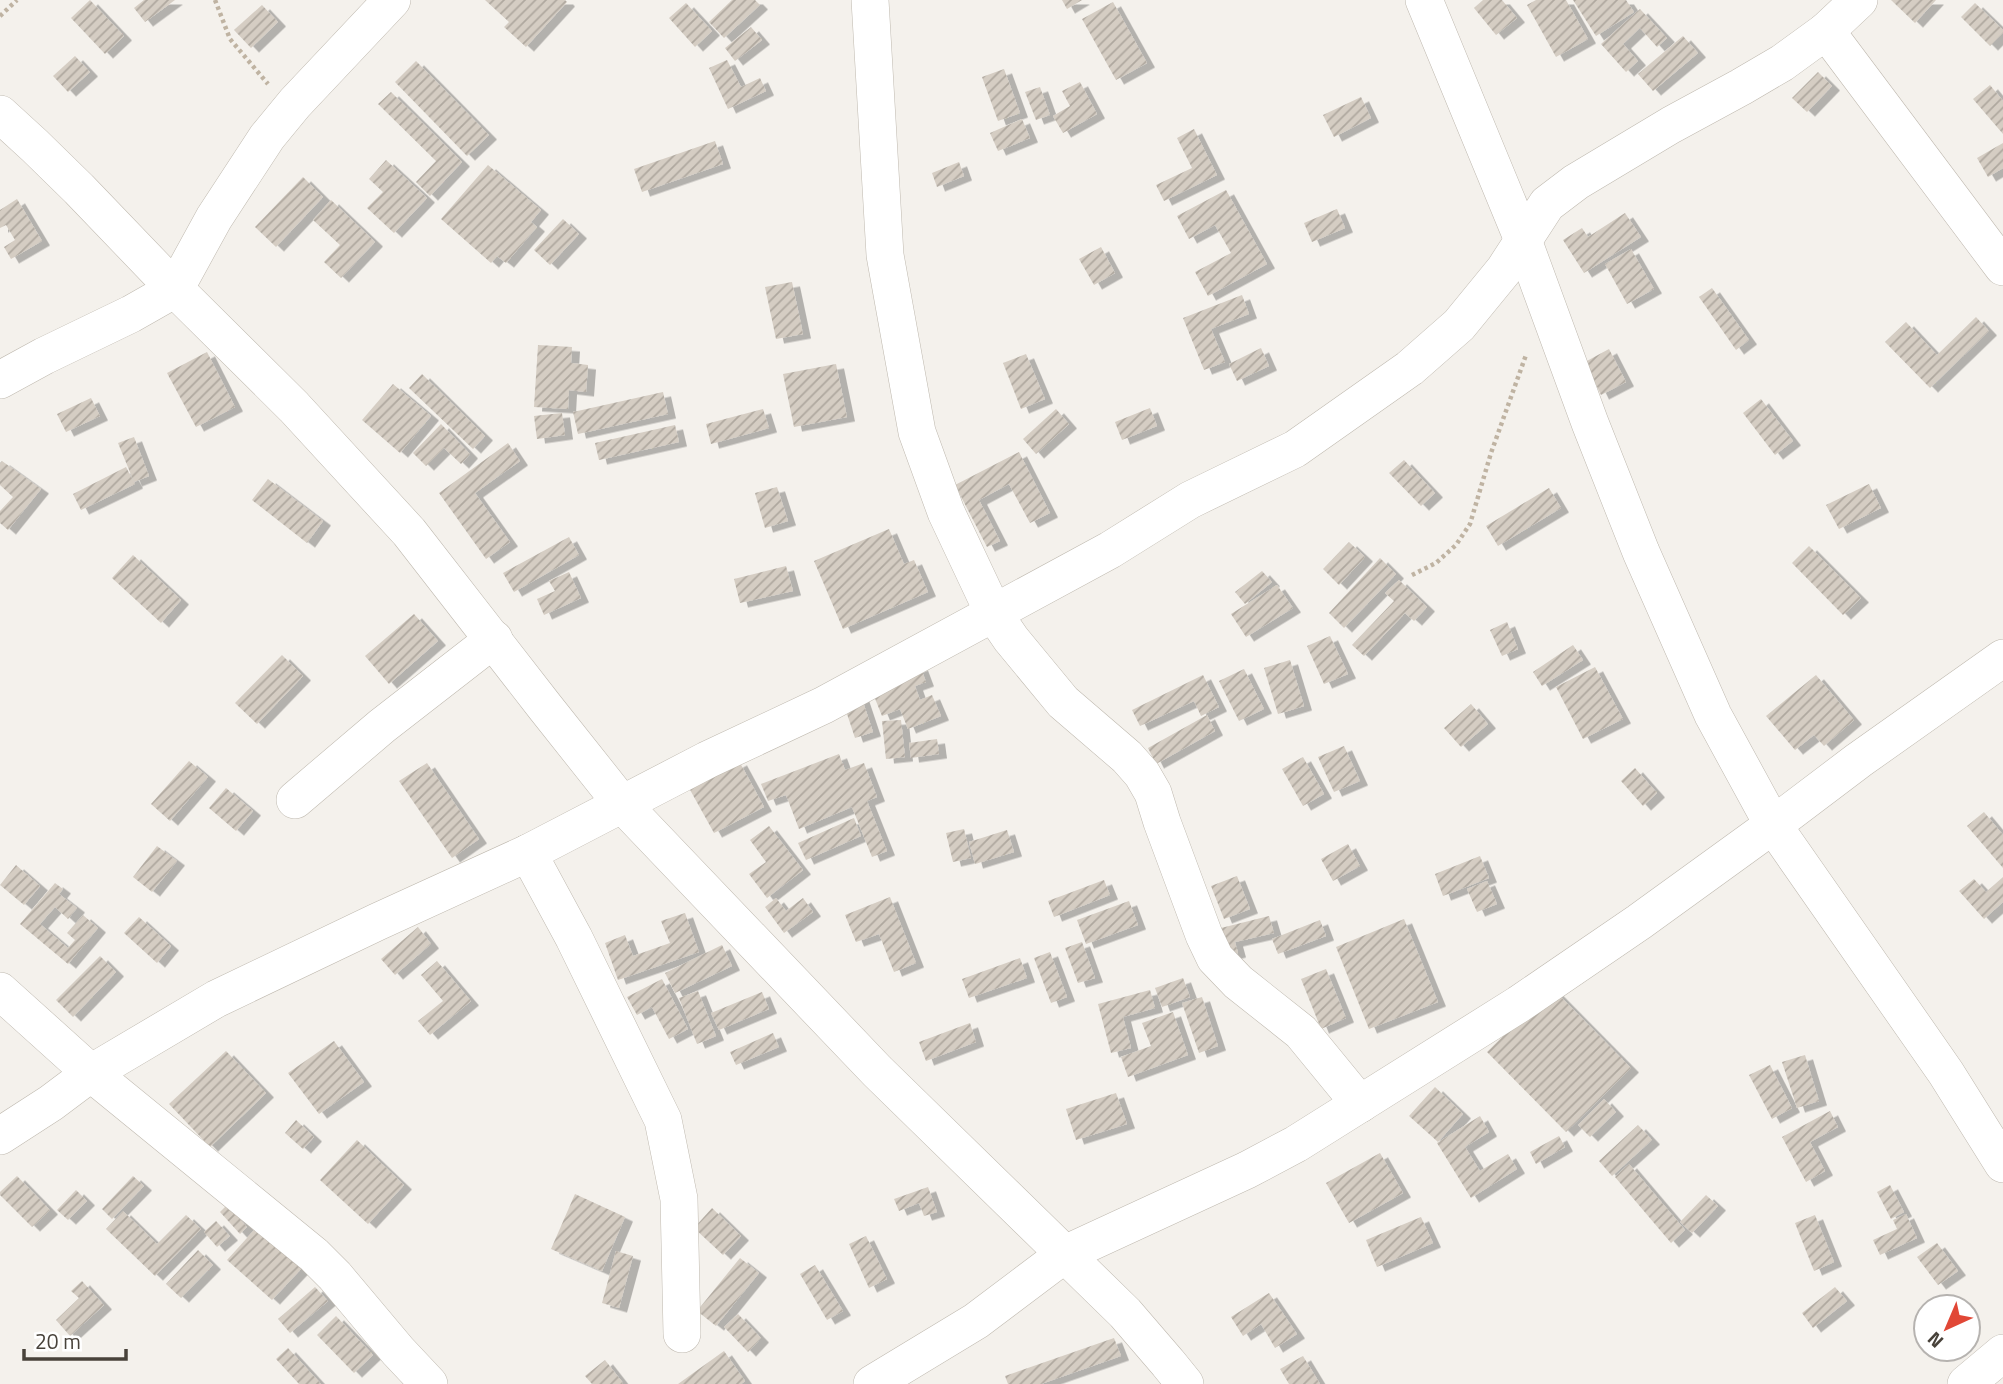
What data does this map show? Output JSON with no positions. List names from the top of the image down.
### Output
{
  "scale_bar": "20 m",
  "north": "bottom left"
}
